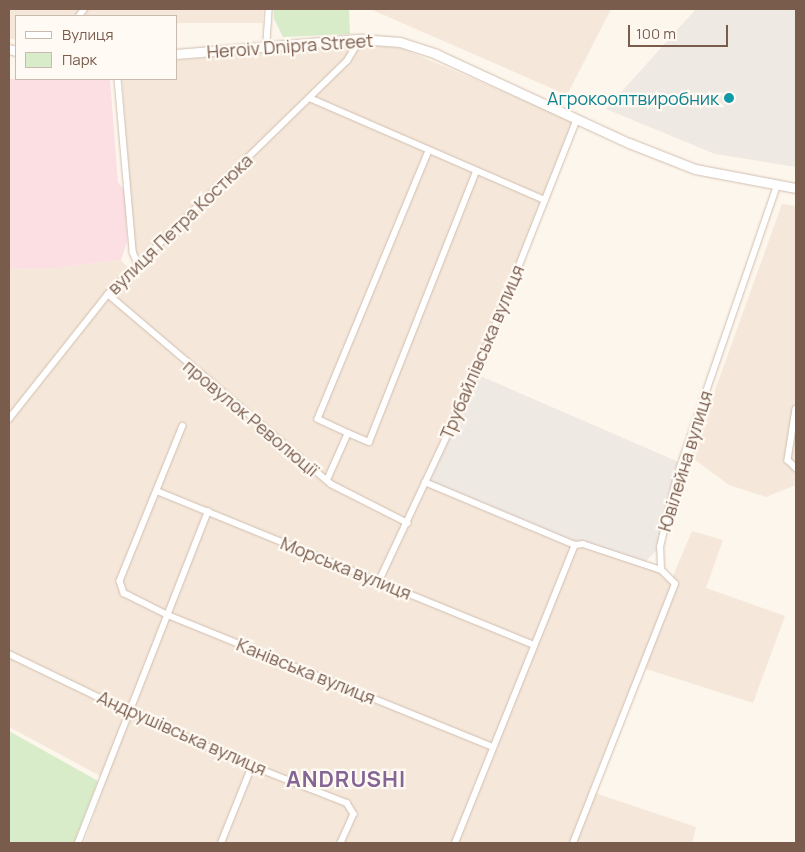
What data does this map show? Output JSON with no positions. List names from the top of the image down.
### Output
{
  "streets": {
    "main road": ["Heroiv Dnipra Street"],
    "street": [
      "вулиця Петра Костюка",
      "Трубайлівська вулиця",
      "провулок Революції",
      "Ювілейна вулиця",
      "Морська вулиця",
      "Канівська вулиця",
      "Андрушівська вулиця"
    ]
  },
  "crossings": [
    ["Heroiv Dnipra Street", "вулиця Петра Костюка"],
    ["Heroiv Dnipra Street", "Трубайлівська вулиця"],
    ["Heroiv Dnipra Street", "Ювілейна вулиця"],
    ["вулиця Петра Костюка", "провулок Революції"],
    ["Трубайлівська вулиця", "провулок Революції"],
    ["Трубайлівська вулиця", "Морська вулиця"],
    ["Морська вулиця", "Канівська вулиця"]
  ],
  "districts": ["ANDRUSHI"],
  "places": ["Агрокооптвиробник"],
  "legend": ["Вулиця", "Парк"],
  "scale_bar": "100 m"
}
